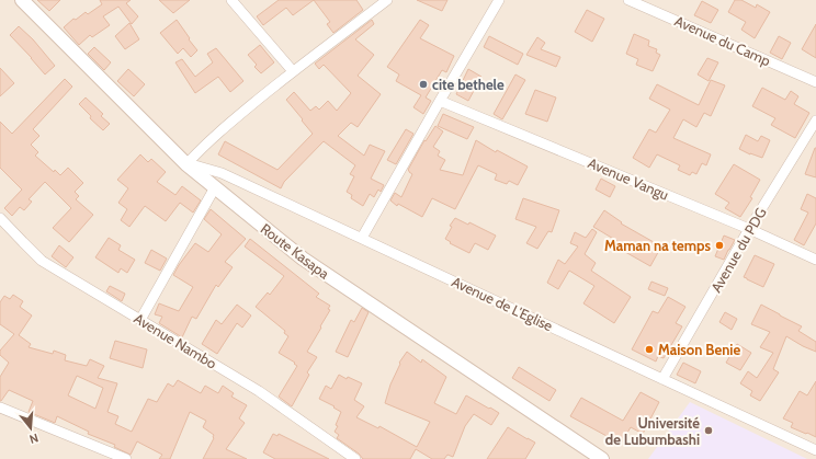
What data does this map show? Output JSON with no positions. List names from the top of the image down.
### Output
{
  "streets": {
    "main road": ["Route Kasapa"],
    "street": [
      "Avenue du Camp",
      "Avenue Vangu",
      "Avenue du PDG",
      "Avenue de L'Eglise",
      "Avenue Nambo"
    ]
  },
  "crossings": [
    ["Avenue Vangu", "Avenue du PDG"],
    ["Avenue du PDG", "Avenue de L'Eglise"],
    ["Route Kasapa", "Avenue de L'Eglise"]
  ],
  "places": [
    "cite bethele",
    "Maman na temps",
    "Maison Benie",
    "Université de Lubumbashi"
  ],
  "north": "bottom"
}
